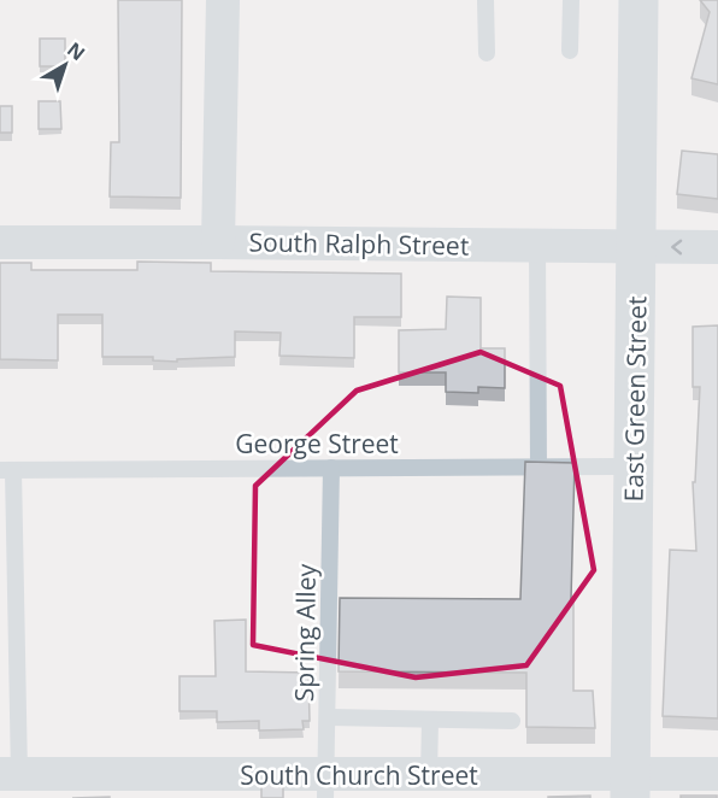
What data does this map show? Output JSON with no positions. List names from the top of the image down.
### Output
{
  "streets": {
    "street": ["South Ralph Street", "East Green Street", "South Church Street"],
    "lane": ["George Street", "Spring Alley"]
  },
  "crossings": [
    ["South Ralph Street", "East Green Street"],
    ["East Green Street", "George Street"],
    ["East Green Street", "South Church Street"],
    ["George Street", "Spring Alley"],
    ["Spring Alley", "South Church Street"]
  ],
  "north": "top right"
}
